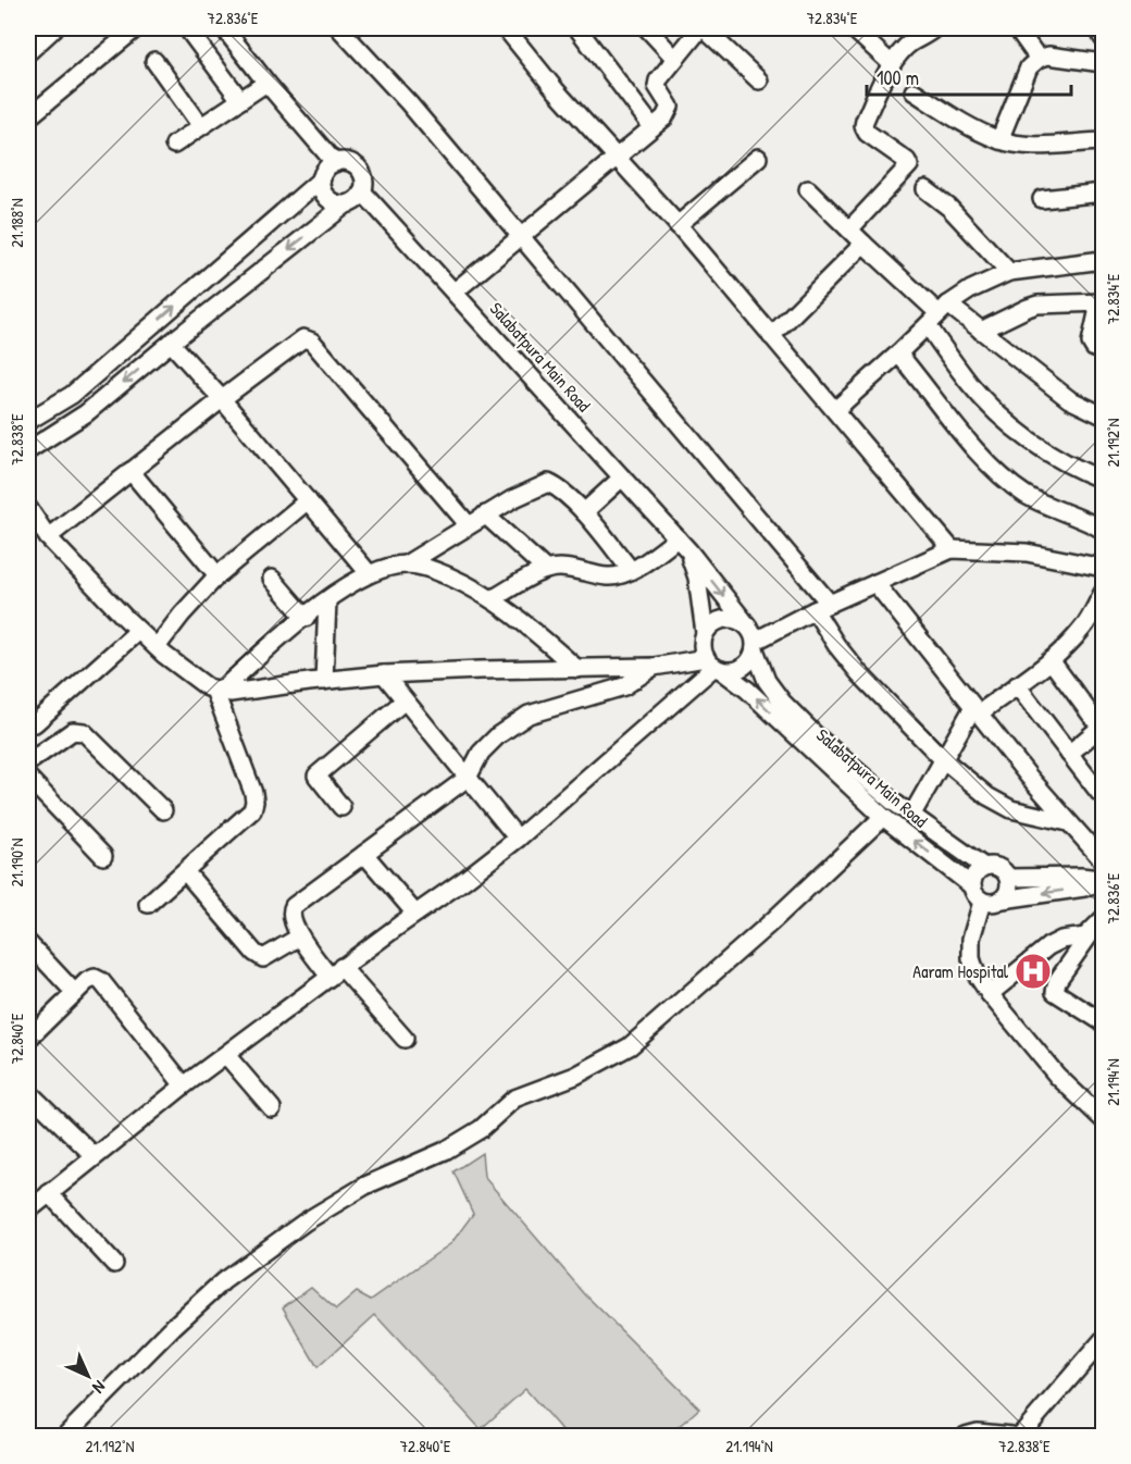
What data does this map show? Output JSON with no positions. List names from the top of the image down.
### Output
{
  "streets": {
    "street": ["Salabatpura Main Road"]
  },
  "places": {
    "hospital": ["Aaram Hospital"]
  },
  "scale_bar": "100 m",
  "north": "bottom right",
  "coordinates": [
    "72.836°E",
    "72.834°E",
    "21.188°N",
    "72.838°E",
    "21.192°N",
    "21.190°N",
    "72.840°E",
    "21.194°N"
  ]
}
